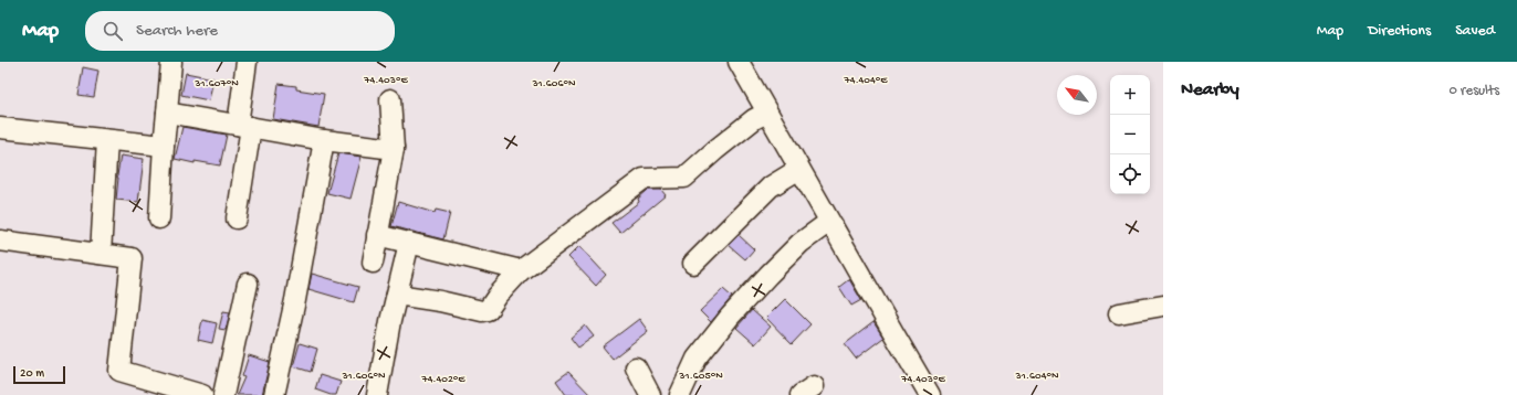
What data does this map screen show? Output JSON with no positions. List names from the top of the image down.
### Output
{
  "scale_bar": "20 m",
  "north": "top left",
  "page": {
    "header": "Map",
    "search": "Search here",
    "nav": ["Map", "Directions", "Saved"],
    "heading": ["Nearby", "0 results"],
    "map_buttons": ["+", "−"],
    "scale": "20 m"
  },
  "coordinates": [
    "74.403°E",
    "74.404°E",
    "31.607°N",
    "31.606°N",
    "31.605°N",
    "31.604°N",
    "74.402°E"
  ]
}
